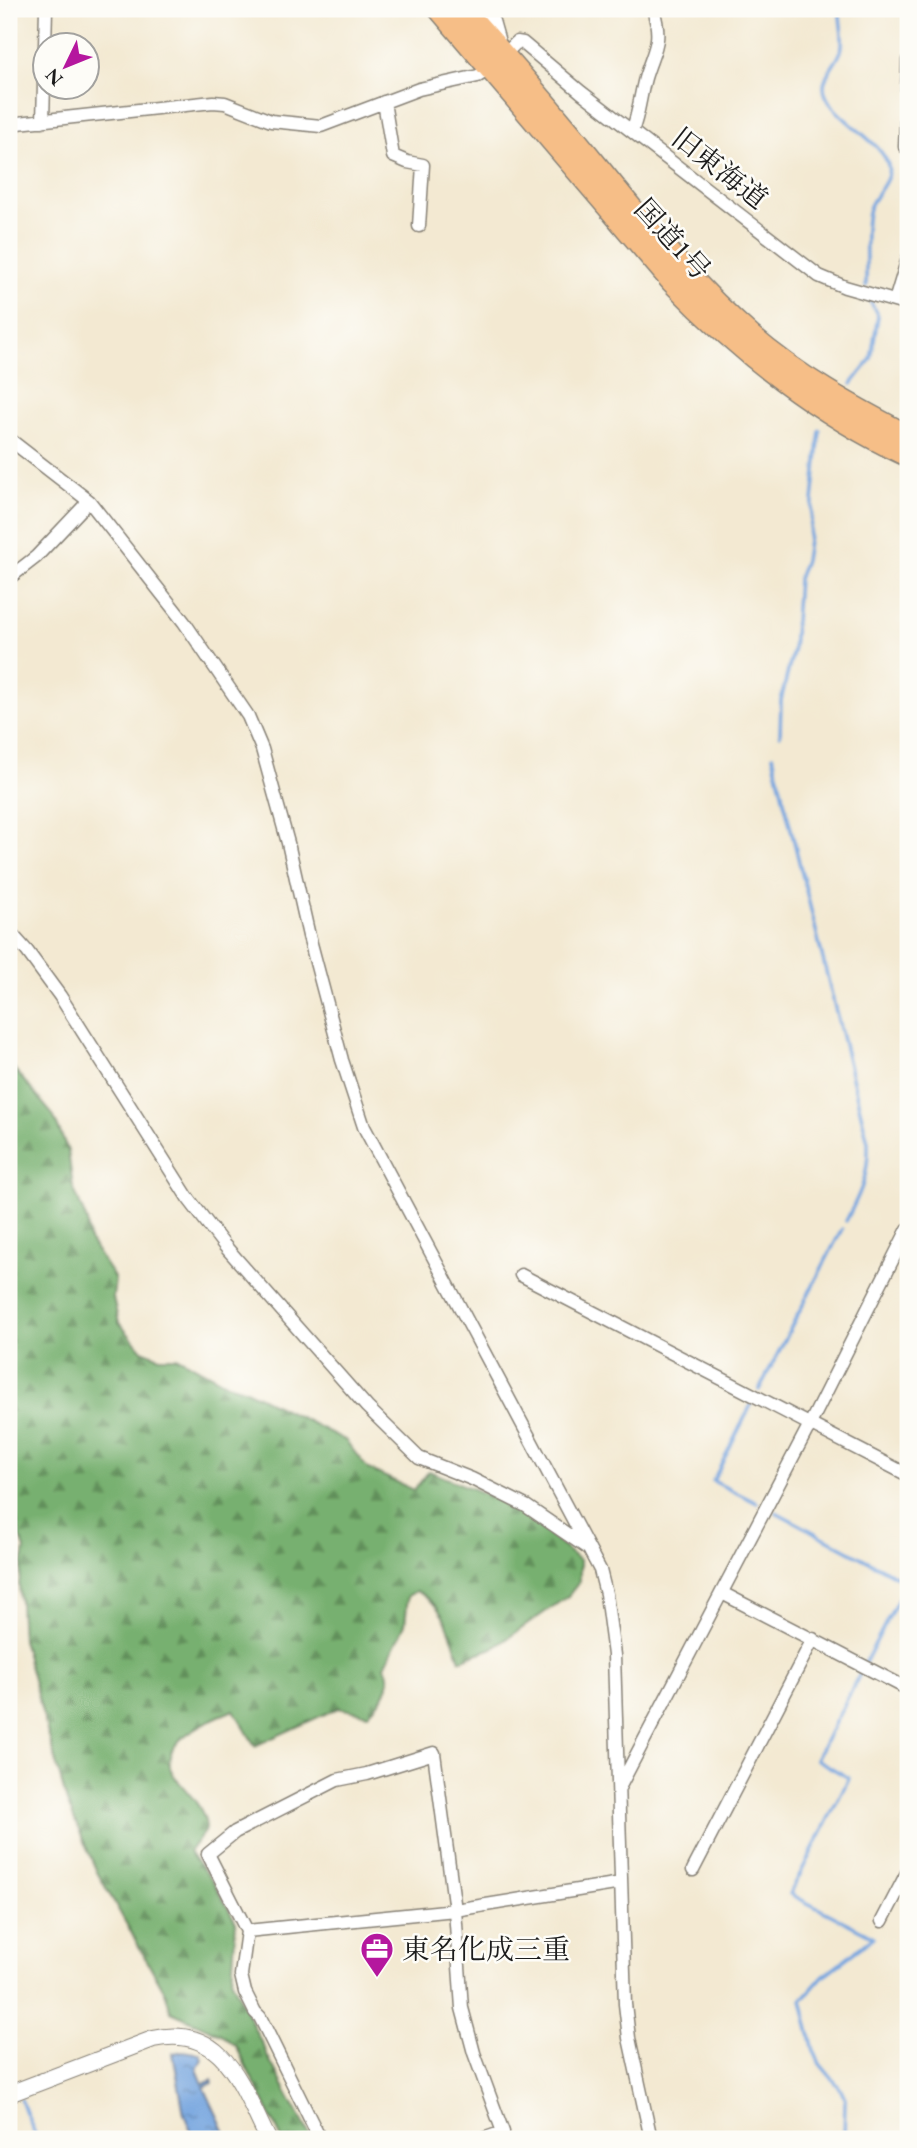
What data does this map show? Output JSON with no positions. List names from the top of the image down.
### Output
{
  "streets": {
    "highway": ["国道1号"],
    "street": ["旧東海道"]
  },
  "crossings": [
    ["旧東海道", "国道1号"]
  ],
  "places": {
    "office": ["東名化成三重"]
  },
  "north": "bottom left"
}
